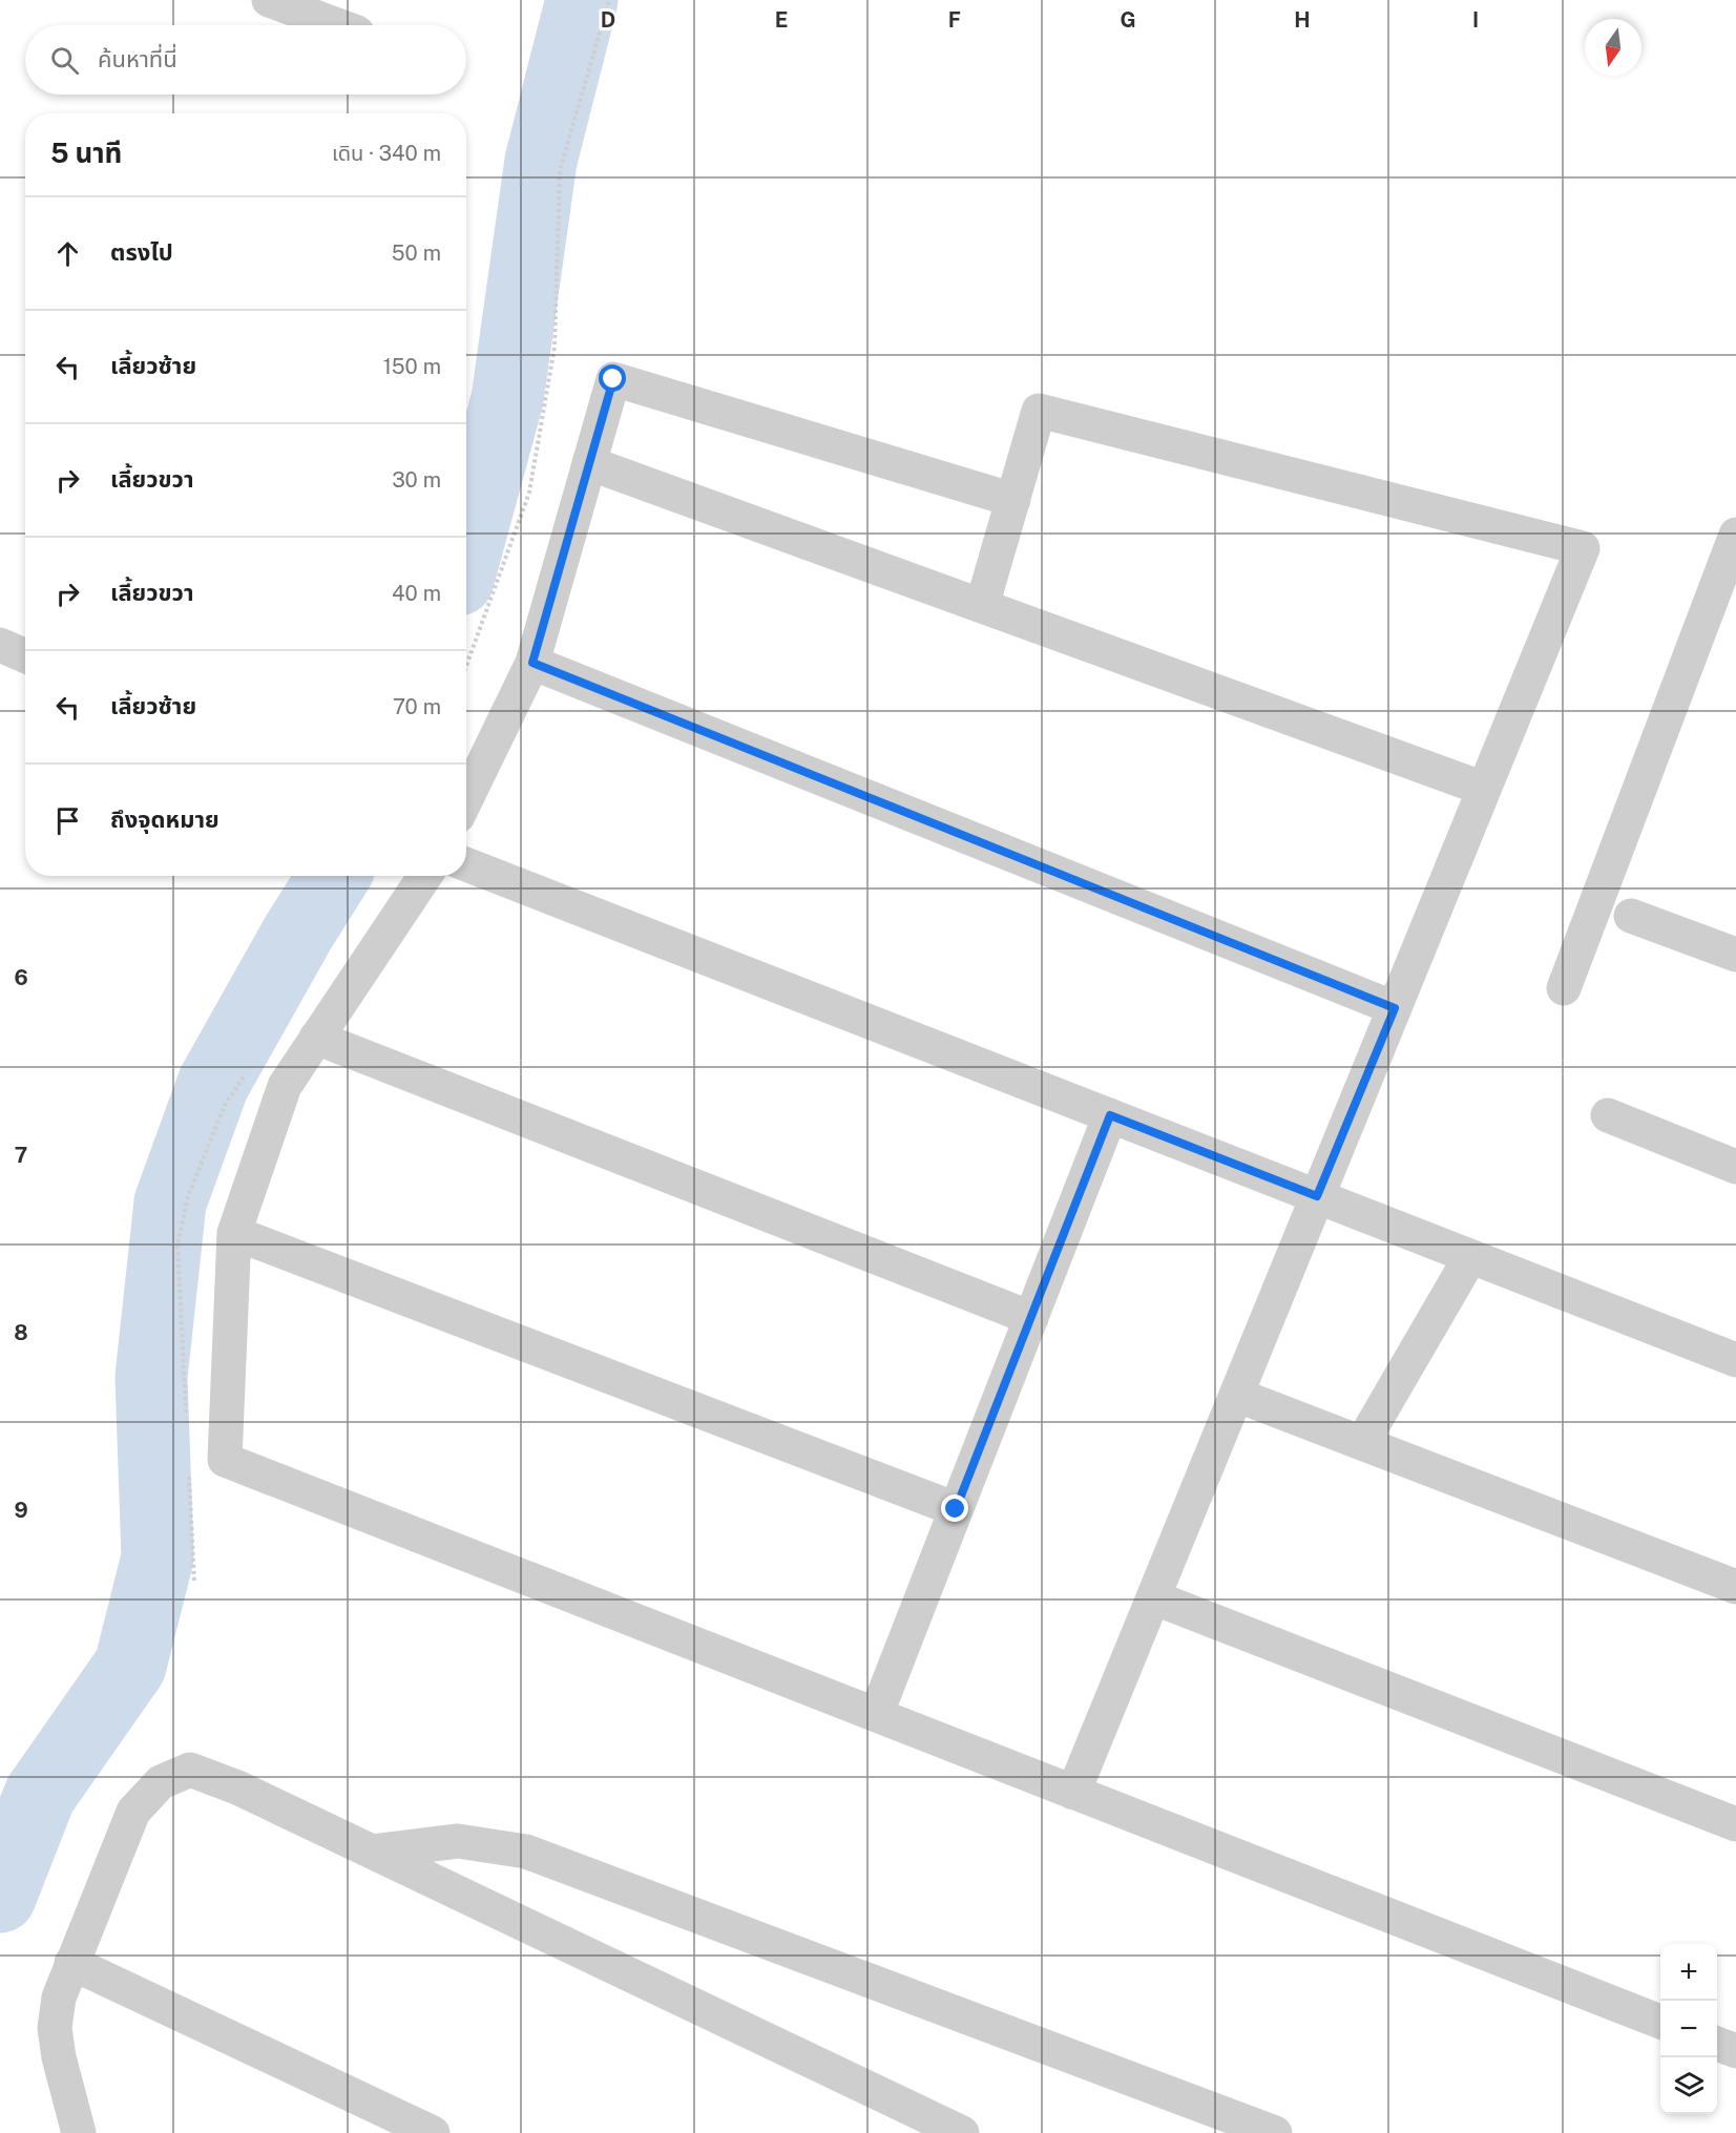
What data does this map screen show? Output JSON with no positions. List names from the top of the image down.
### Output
{
  "north": "bottom",
  "page": {
    "search": "ค้นหาที่นี่",
    "heading": ["5 นาที", "เดิน · 340 m"],
    "list": [
      ["ตรงไป", "50 m"],
      ["เลี้ยวซ้าย", "150 m"],
      ["เลี้ยวขวา", "30 m"],
      ["เลี้ยวขวา", "40 m"],
      ["เลี้ยวซ้าย", "70 m"],
      "ถึงจุดหมาย"
    ],
    "map_buttons": ["+", "−"]
  },
  "grid": {
    "columns": [
      "D",
      "E",
      "F",
      "G",
      "H",
      "I"
    ],
    "rows": [
      "6",
      "7",
      "8",
      "9"
    ]
  }
}
